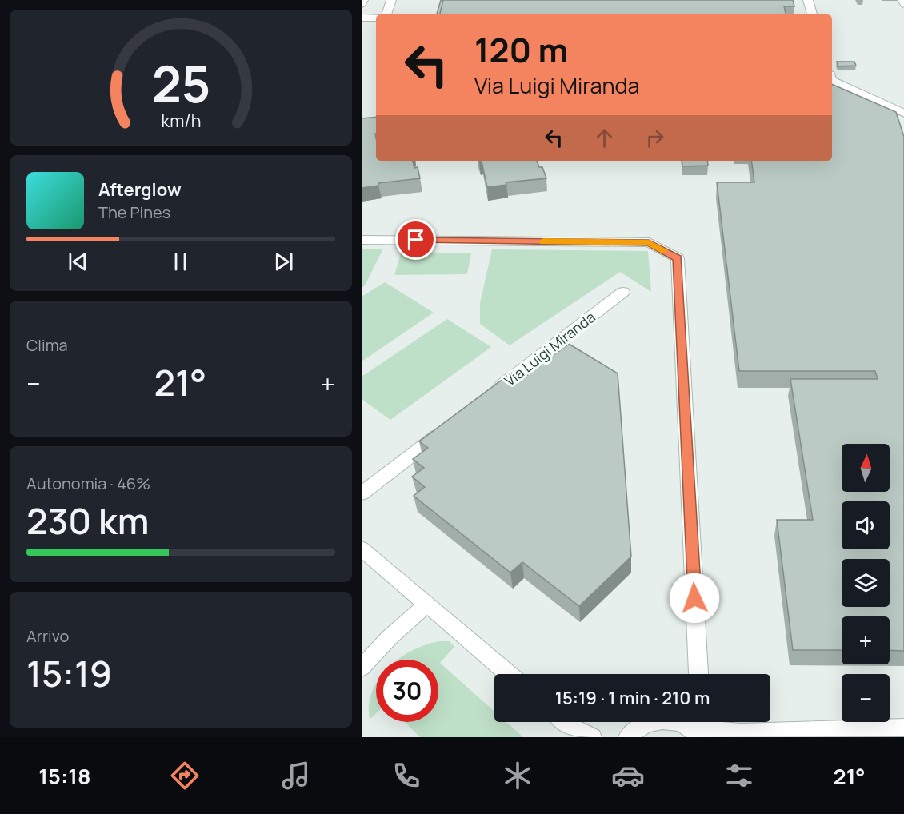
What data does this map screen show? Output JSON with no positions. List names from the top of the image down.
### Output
{
  "streets": {
    "street": ["Via Luigi Miranda"]
  },
  "north": "top",
  "page": {
    "turn": ["120 m", "Via Luigi Miranda"],
    "song": ["Afterglow", "The Pines"],
    "tile": [
      "Clima",
      ["Autonomia · 46%", "230 km"],
      ["Arrivo", "15:19"]
    ],
    "heat": ["−", "21°", "+"],
    "map_buttons": ["+", "−"],
    "limit": "30",
    "trip": "15:19 · 1 min · 210 m",
    "tabs": ["15:18", "21°"],
    "gauge": ["25", "km/h"]
  }
}
